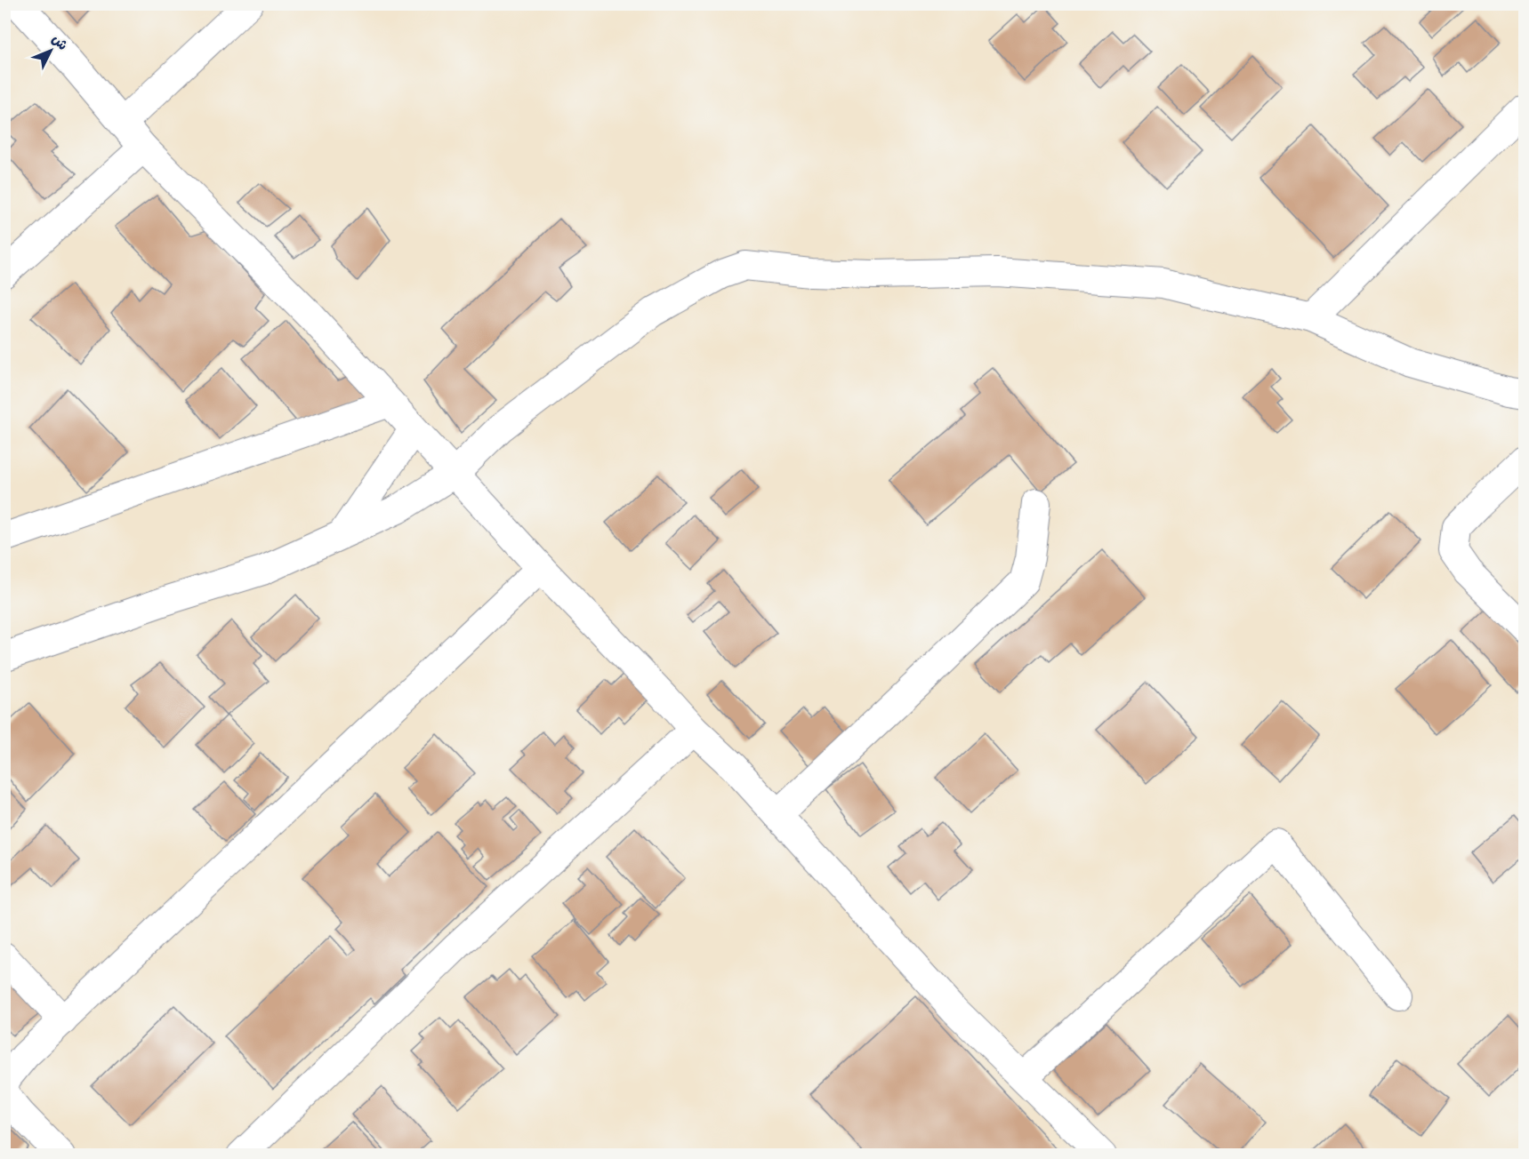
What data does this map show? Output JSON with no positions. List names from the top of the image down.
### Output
{
  "north": "top right"
}
